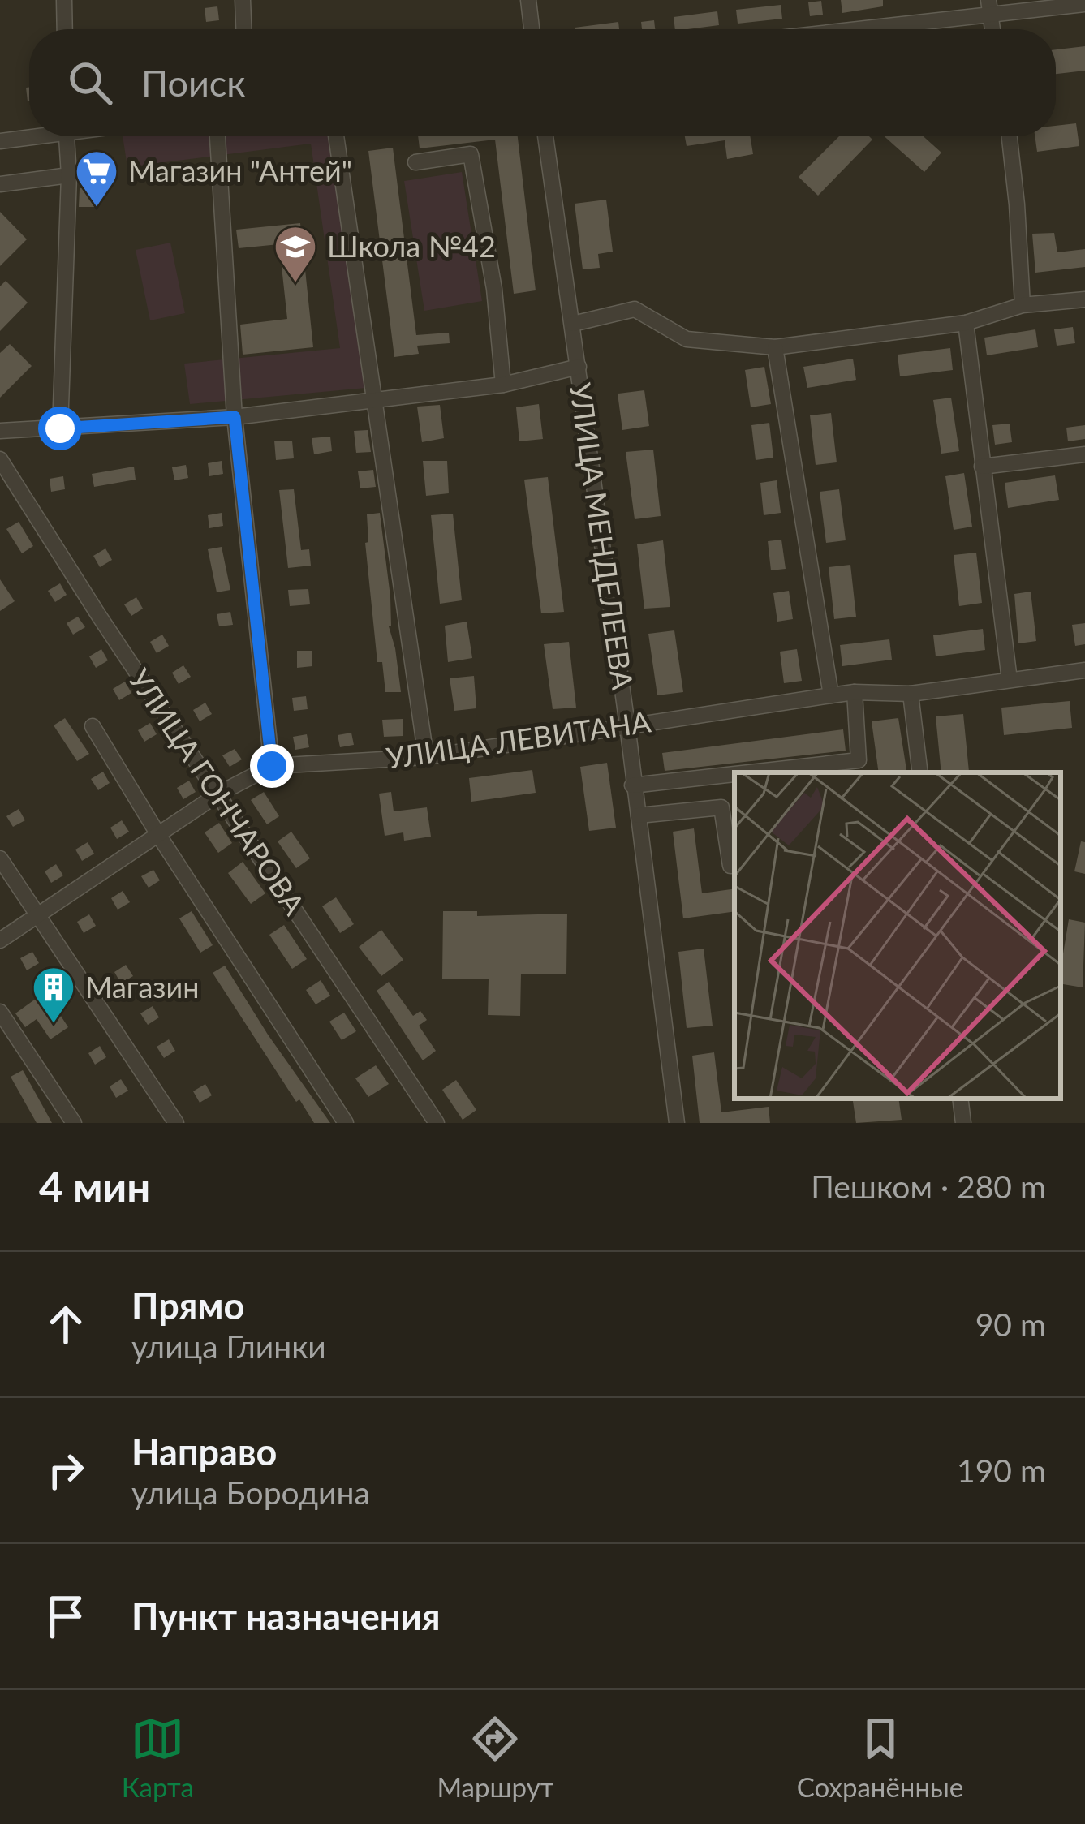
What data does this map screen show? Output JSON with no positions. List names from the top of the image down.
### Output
{
  "streets": {
    "street": ["УЛИЦА МЕНДЕЛЕЕВА", "УЛИЦА ЛЕВИТАНА", "УЛИЦА ГОНЧАРОВА"]
  },
  "crossings": [
    ["УЛИЦА МЕНДЕЛЕЕВА", "УЛИЦА ЛЕВИТАНА"],
    ["УЛИЦА ЛЕВИТАНА", "УЛИЦА ГОНЧАРОВА"]
  ],
  "places": {
    "supermarket": ["Магазин \"Антей\""],
    "school or university": ["Школа №42"],
    "building": ["Магазин"]
  },
  "page": {
    "search": "Поиск",
    "heading": ["4 мин", "Пешком · 280 m"],
    "list": [
      ["Прямо", "улица Глинки", "90 m"],
      ["Направо", "улица Бородина", "190 m"],
      "Пункт назначения"
    ],
    "nav": ["Карта", "Маршрут", "Сохранённые"]
  }
}
